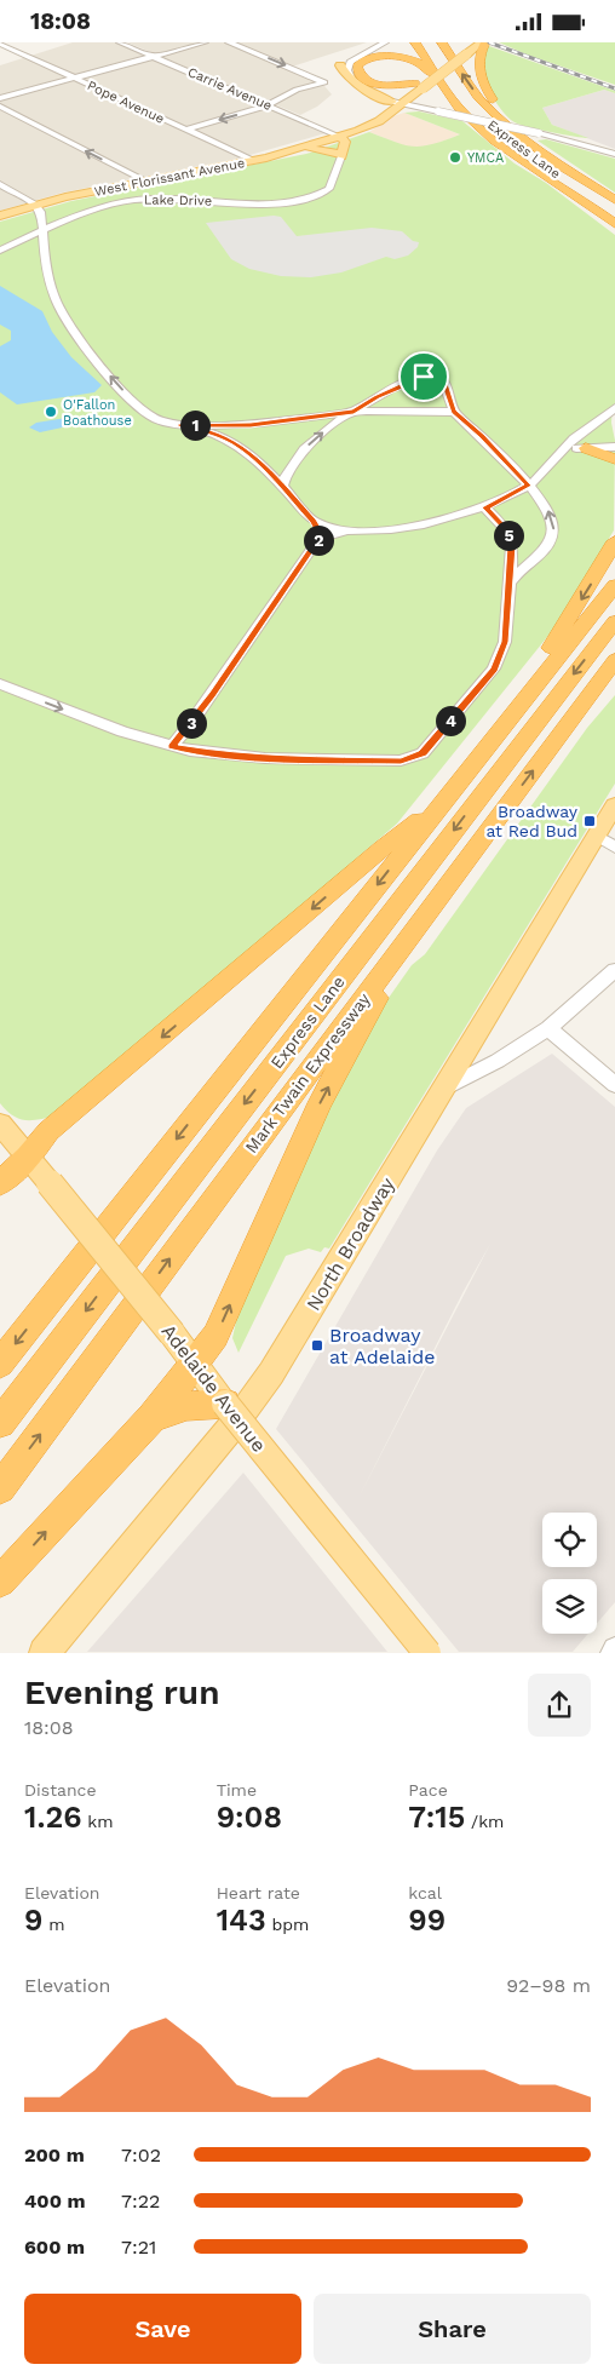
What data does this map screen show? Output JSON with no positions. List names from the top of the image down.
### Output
{
  "streets": {
    "highway": ["Express Lane", "Mark Twain Expressway"],
    "main road": ["West Florissant Avenue", "North Broadway", "Adelaide Avenue"],
    "street": ["Carrie Avenue", "Pope Avenue", "Lake Drive"]
  },
  "crossings": [
    ["Carrie Avenue", "West Florissant Avenue"],
    ["Pope Avenue", "West Florissant Avenue"],
    ["North Broadway", "Adelaide Avenue"]
  ],
  "places": {
    "other": ["YMCA", "O'Fallon Boathouse"],
    "transit": ["Broadway at Red Bud", "Broadway at Adelaide"]
  },
  "page": {
    "status": "18:08",
    "pins": [
      "1",
      "5",
      "2",
      "4",
      "3"
    ],
    "heading": ["Evening run", "18:08"],
    "stats": [
      ["Distance", "1.26 km"],
      ["Time", "9:08"],
      ["Pace", "7:15 /km"],
      ["Elevation", "9 m"],
      ["Heart rate", "143 bpm"],
      ["kcal", "99"]
    ],
    "chart": ["Elevation", "92–98 m"],
    "list": [
      {
        "name": "200 m",
        "note": "7:02"
      },
      {
        "name": "400 m",
        "note": "7:22"
      },
      {
        "name": "600 m",
        "note": "7:21"
      }
    ],
    "buttons": ["Save", "Share"]
  }
}
